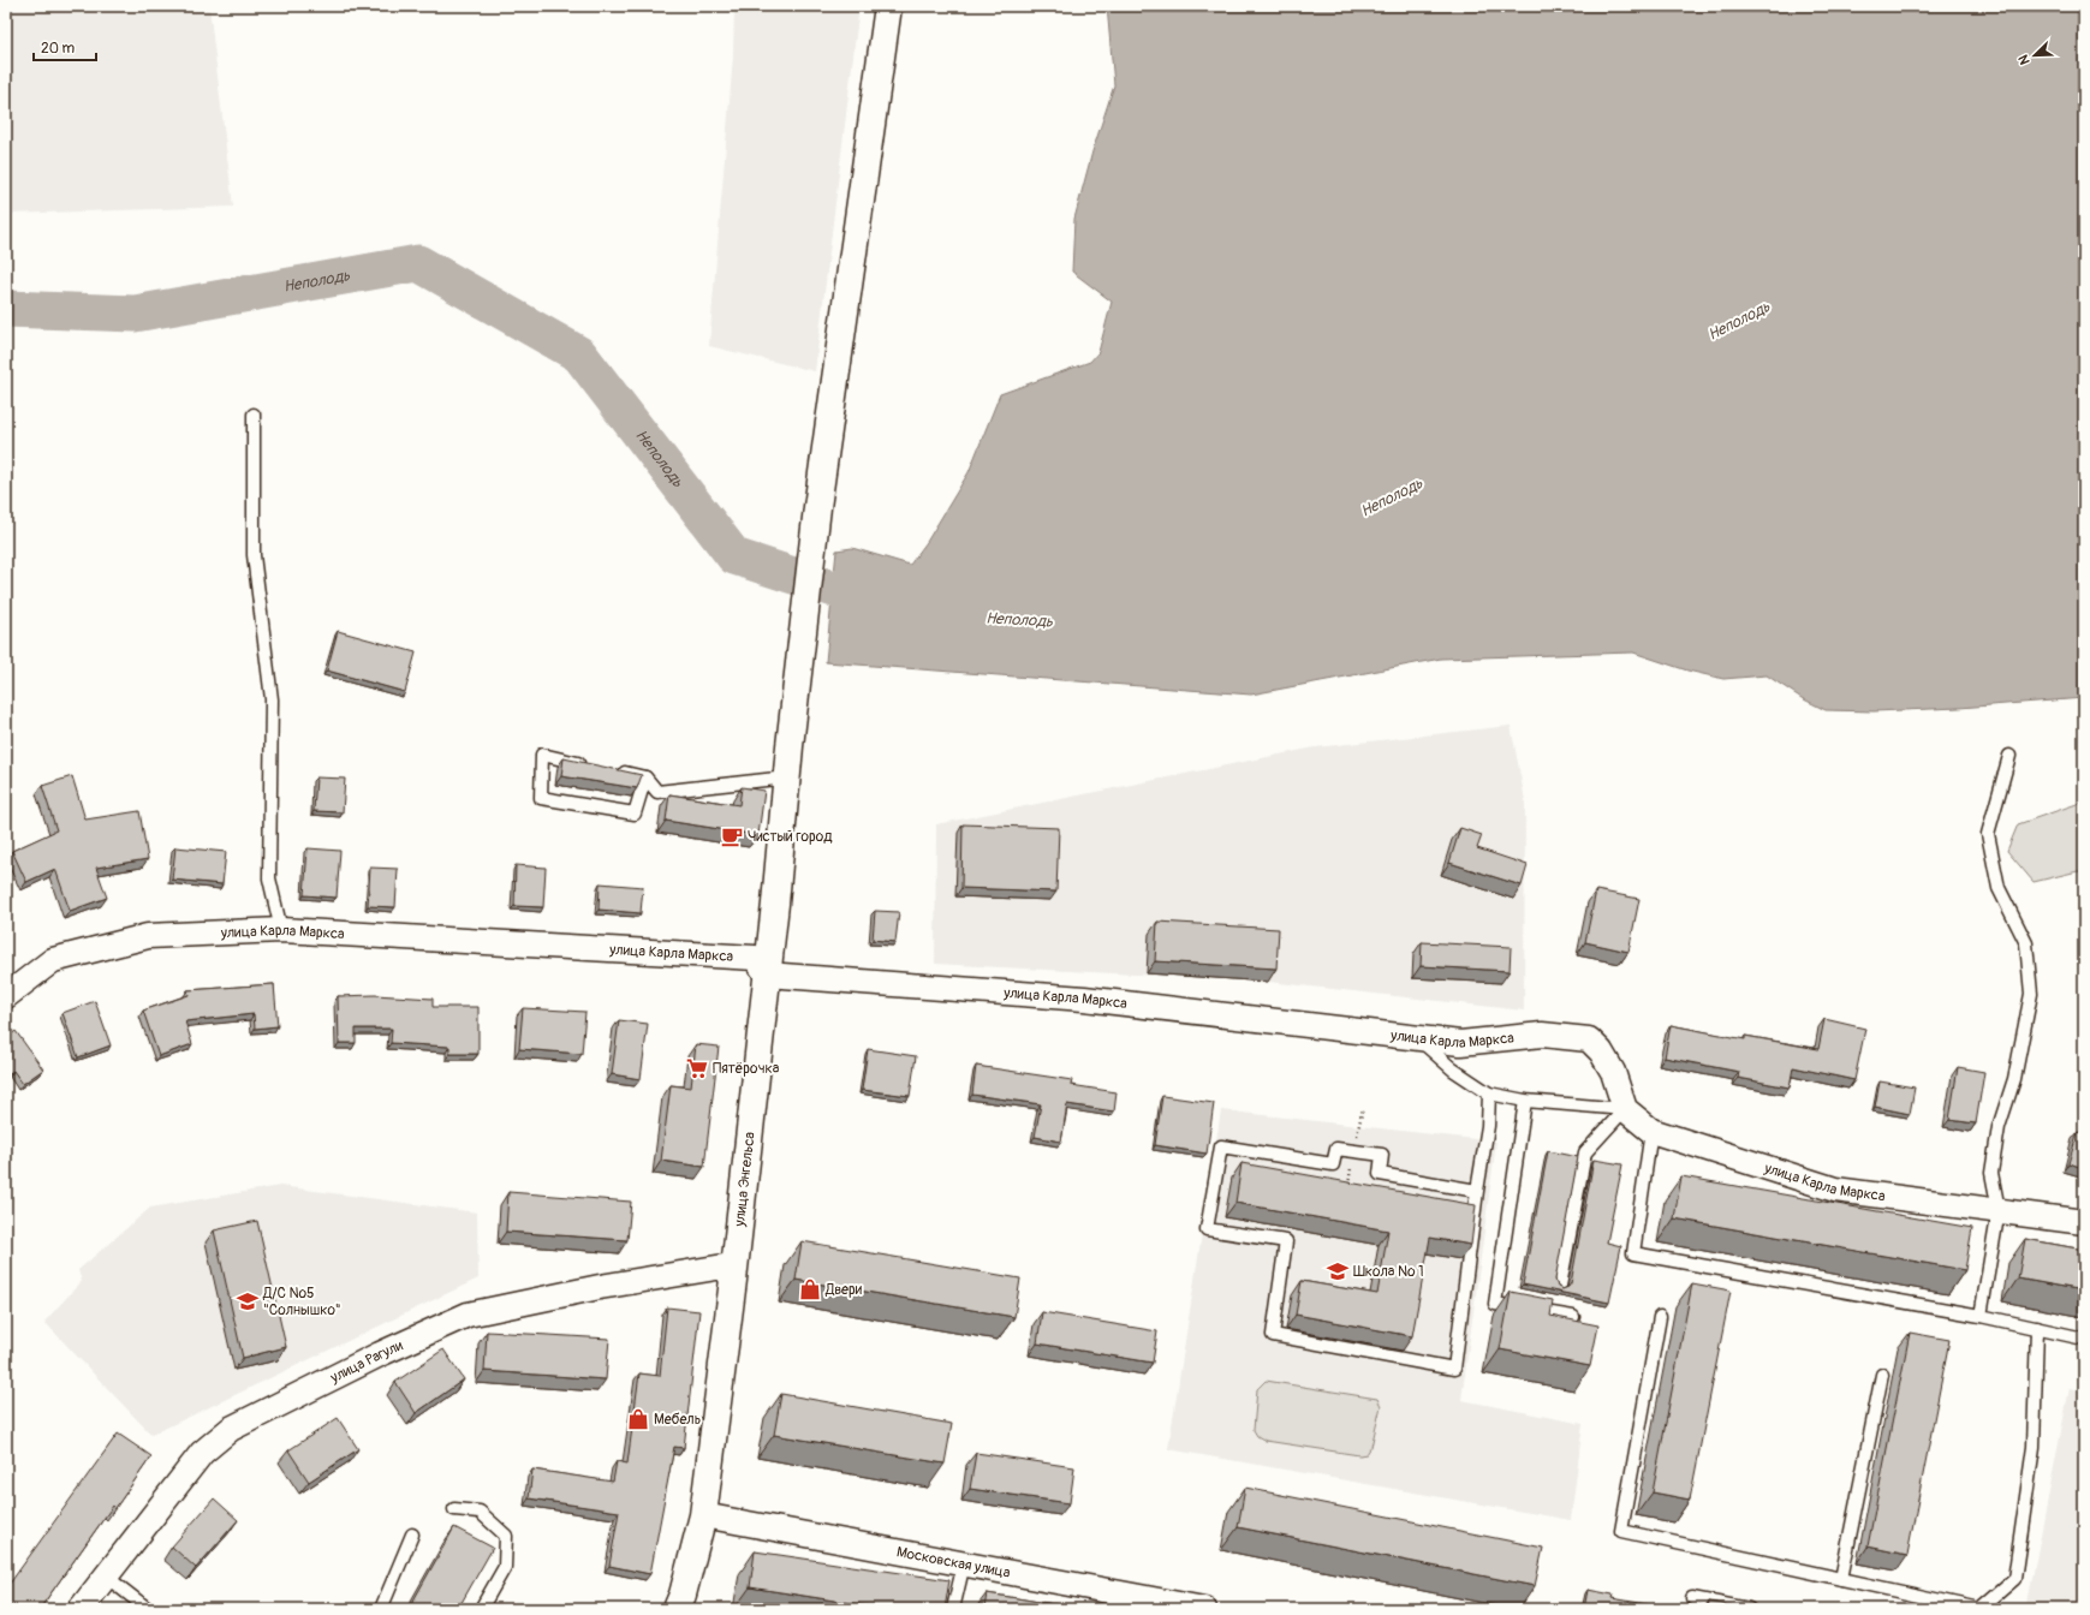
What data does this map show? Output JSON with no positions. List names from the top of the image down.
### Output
{
  "streets": {
    "main road": ["улица Энгельса"],
    "street": ["улица Карла Маркса", "улица Рагули", "Московская улица"]
  },
  "crossings": [
    ["улица Карла Маркса", "улица Энгельса"],
    ["улица Энгельса", "улица Рагули"],
    ["улица Энгельса", "Московская улица"]
  ],
  "water": ["Неполодь"],
  "places": {
    "cafe": ["Чистый город"],
    "supermarket": ["Пятёрочка"],
    "school or university": ["Школа № 1", "Д/С №5 \"Солнышко\""],
    "shop": ["Двери", "Мебель"]
  },
  "scale_bar": "20 m",
  "north": "bottom left"
}
